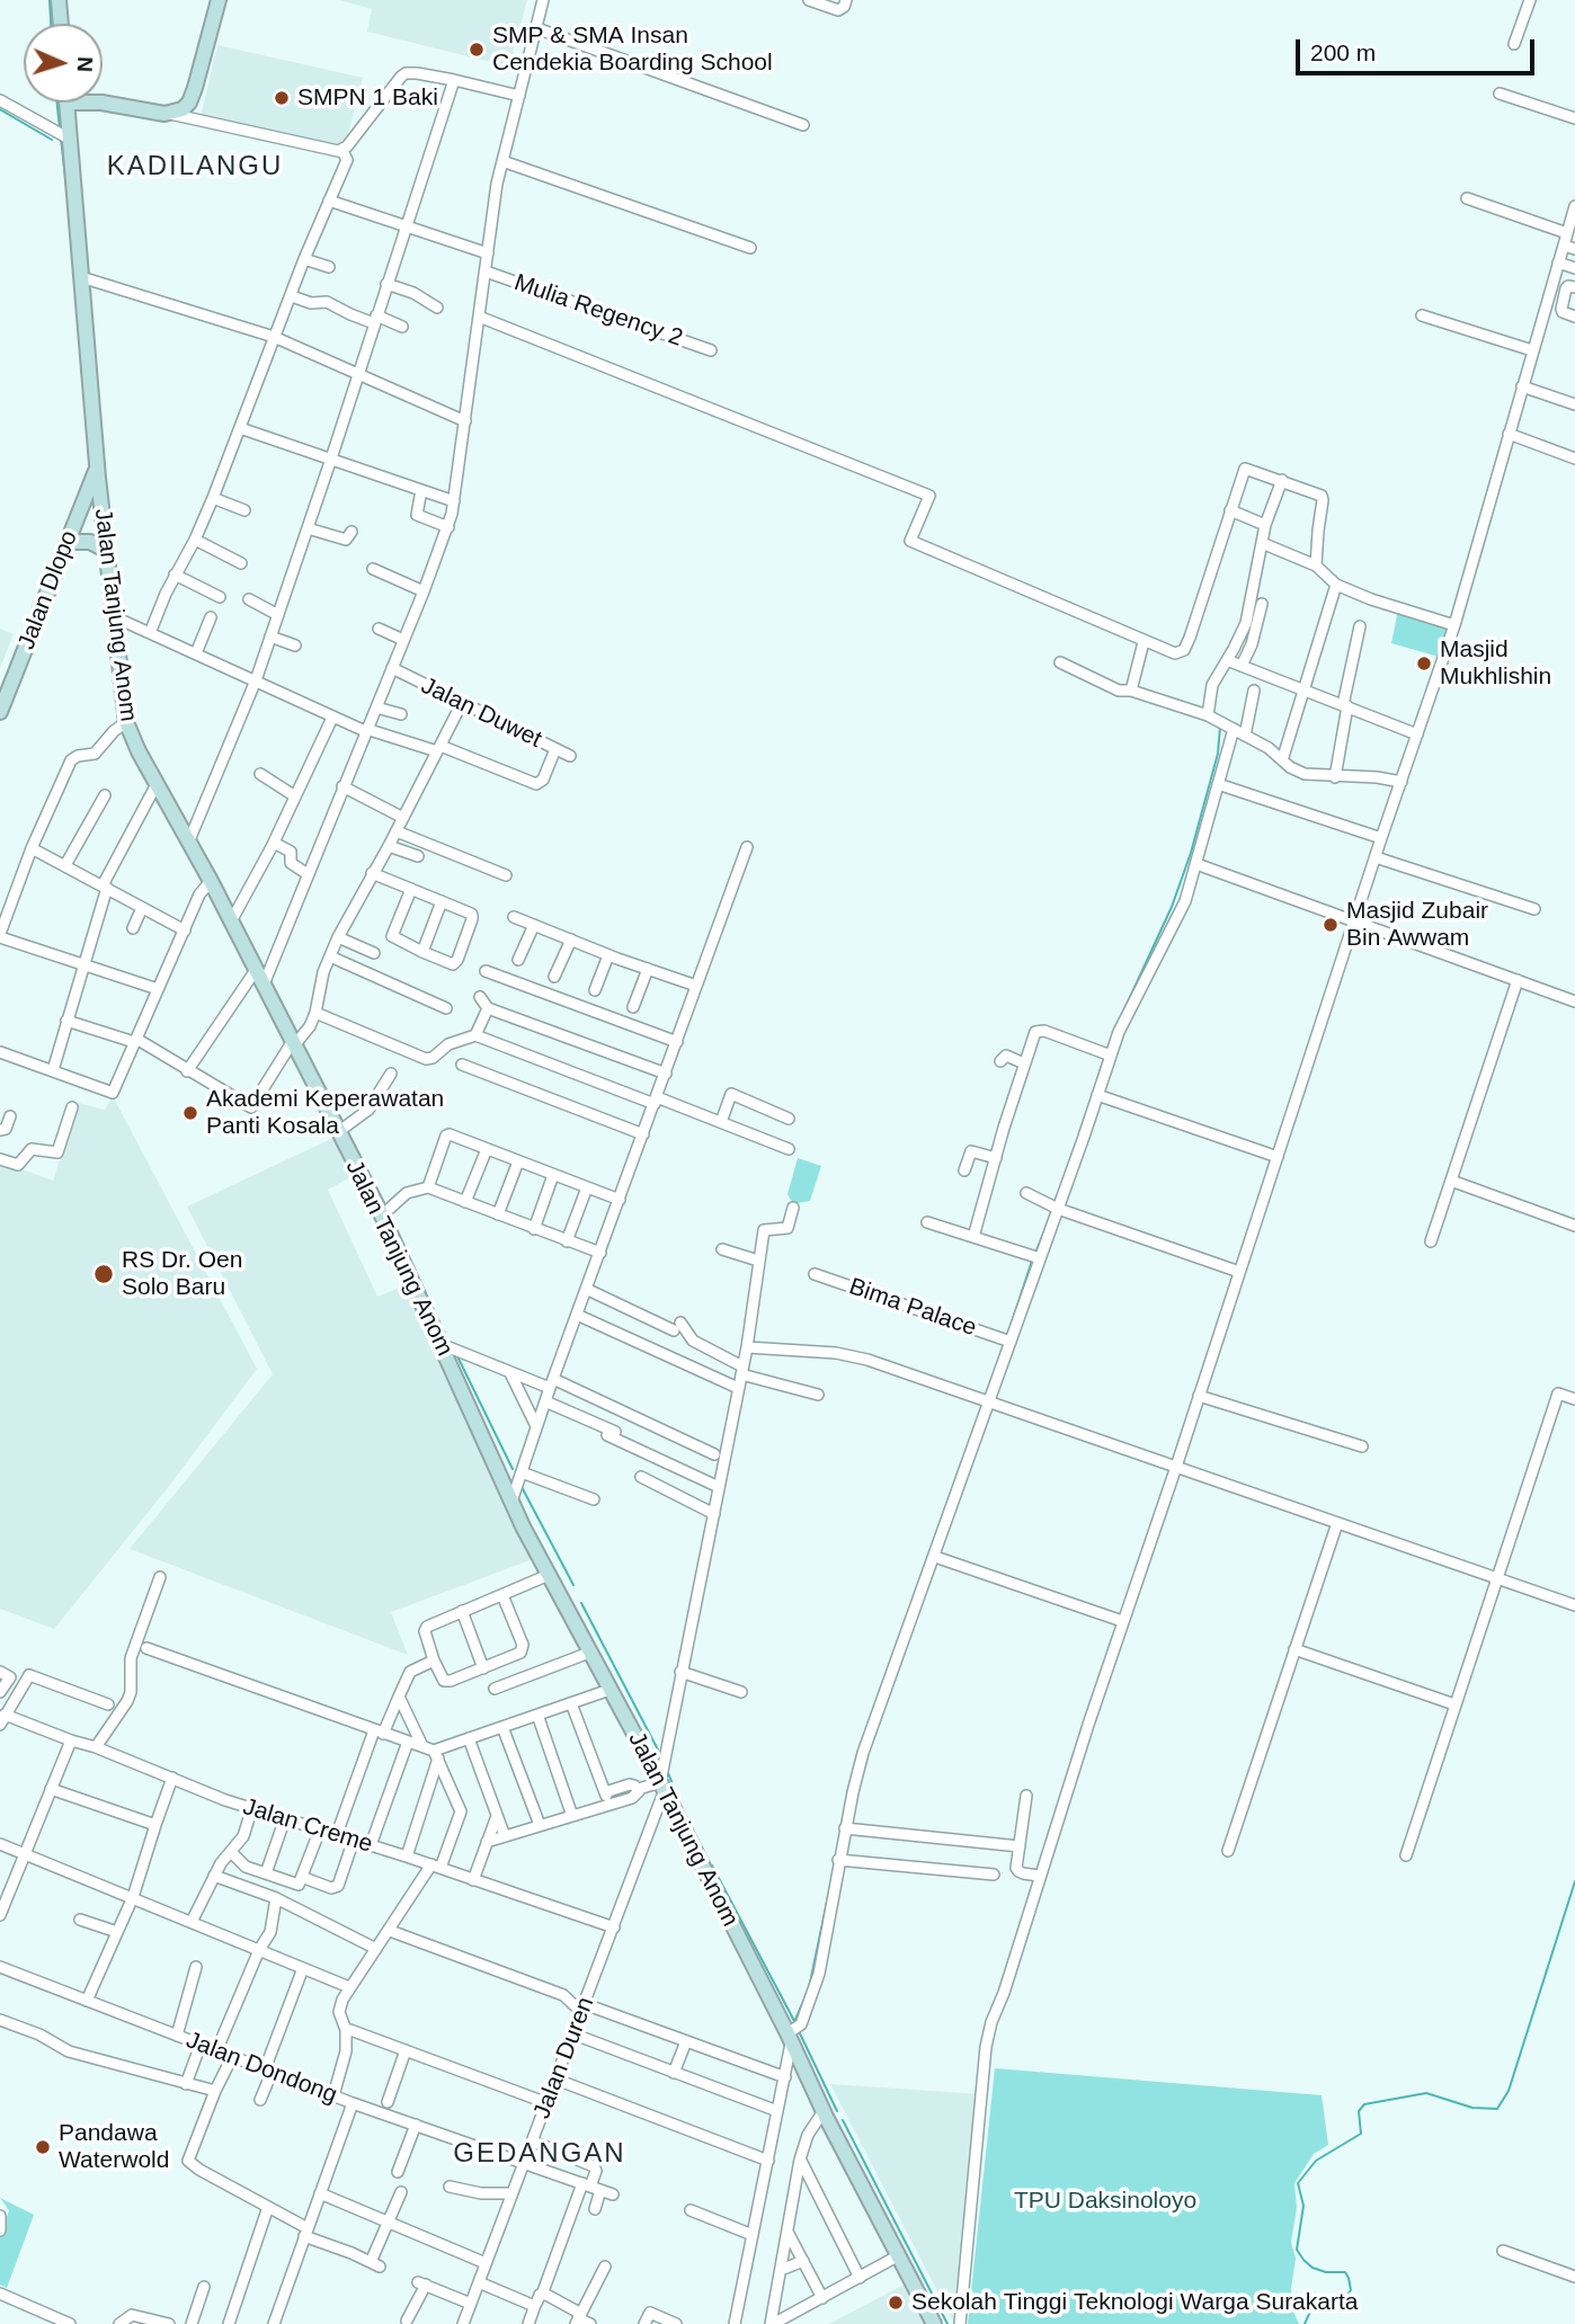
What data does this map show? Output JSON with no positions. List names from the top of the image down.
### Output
{
  "streets": {
    "main road": ["Jalan Dlopo", "Jalan Tanjung Anom"],
    "street": [
      "Mulia Regency 2",
      "Jalan Duwet",
      "Bima Palace",
      "Jalan Creme",
      "Jalan Duren",
      "Jalan Dondong"
    ]
  },
  "crossings": [
    ["Jalan Dlopo", "Jalan Tanjung Anom"],
    ["Jalan Tanjung Anom", "Jalan Duren"],
    ["Jalan Creme", "Jalan Duren"],
    ["Jalan Duren", "Jalan Dondong"]
  ],
  "districts": ["KADILANGU", "GEDANGAN"],
  "parks": ["TPU Daksinoloyo"],
  "places": [
    "SMP & SMA Insan Cendekia Boarding School",
    "SMPN 1 Baki",
    "Masjid Mukhlishin",
    "Masjid Zubair Bin Awwam",
    "Akademi Keperawatan Panti Kosala",
    "RS Dr. Oen Solo Baru",
    "Pandawa Waterwold",
    "Sekolah Tinggi Teknologi Warga Surakarta"
  ],
  "scale_bar": "200 m",
  "north": "right"
}
